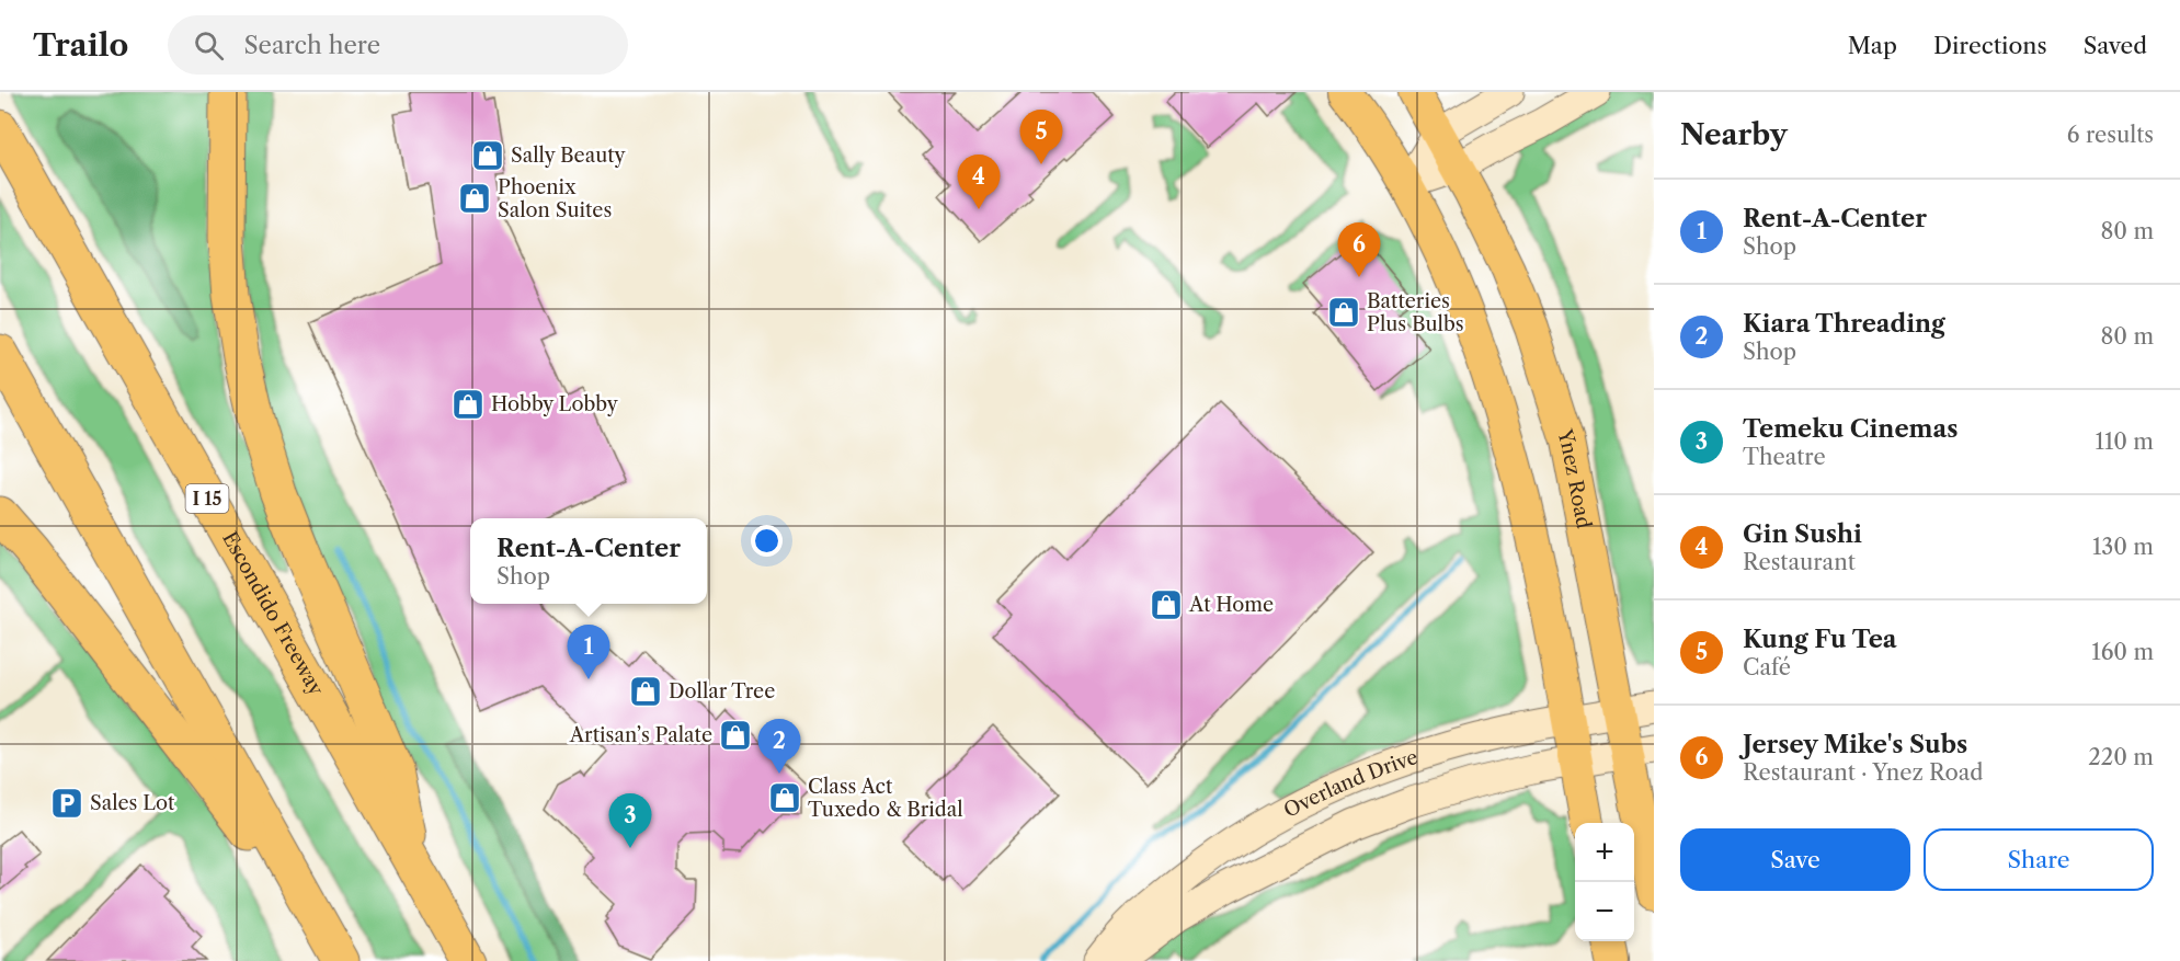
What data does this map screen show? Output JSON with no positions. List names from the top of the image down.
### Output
{
  "streets": {
    "highway": ["I 15", "Escondido Freeway"],
    "main road": ["Ynez Road", "Overland Drive"]
  },
  "crossings": [
    ["Ynez Road", "Overland Drive"]
  ],
  "places": {
    "shop": [
      "Sally Beauty",
      "Phoenix Salon Suites",
      "Batteries Plus Bulbs",
      "Hobby Lobby",
      "At Home",
      "Dollar Tree",
      "Artisan’s Palate",
      "Class Act Tuxedo & Bridal"
    ],
    "parking": ["Sales Lot"]
  },
  "page": {
    "header": "Trailo",
    "search": "Search here",
    "nav": ["Map", "Directions", "Saved"],
    "heading": ["Nearby", "6 results"],
    "pins": [
      "5",
      "4",
      "6",
      "1",
      "2",
      "3"
    ],
    "list": [
      {
        "mark": "1",
        "name": "Rent-A-Center",
        "note": "Shop",
        "value": "80 m"
      },
      {
        "mark": "2",
        "name": "Kiara Threading",
        "note": "Shop",
        "value": "80 m"
      },
      {
        "mark": "3",
        "name": "Temeku Cinemas",
        "note": "Theatre",
        "value": "110 m"
      },
      {
        "mark": "4",
        "name": "Gin Sushi",
        "note": "Restaurant",
        "value": "130 m"
      },
      {
        "mark": "5",
        "name": "Kung Fu Tea",
        "note": "Café",
        "value": "160 m"
      },
      {
        "mark": "6",
        "name": "Jersey Mike's Subs",
        "note": "Restaurant · Ynez Road",
        "value": "220 m"
      }
    ],
    "popup": ["Rent-A-Center", "Shop"],
    "buttons": ["Save", "Share"],
    "map_buttons": ["+", "−"]
  }
}
